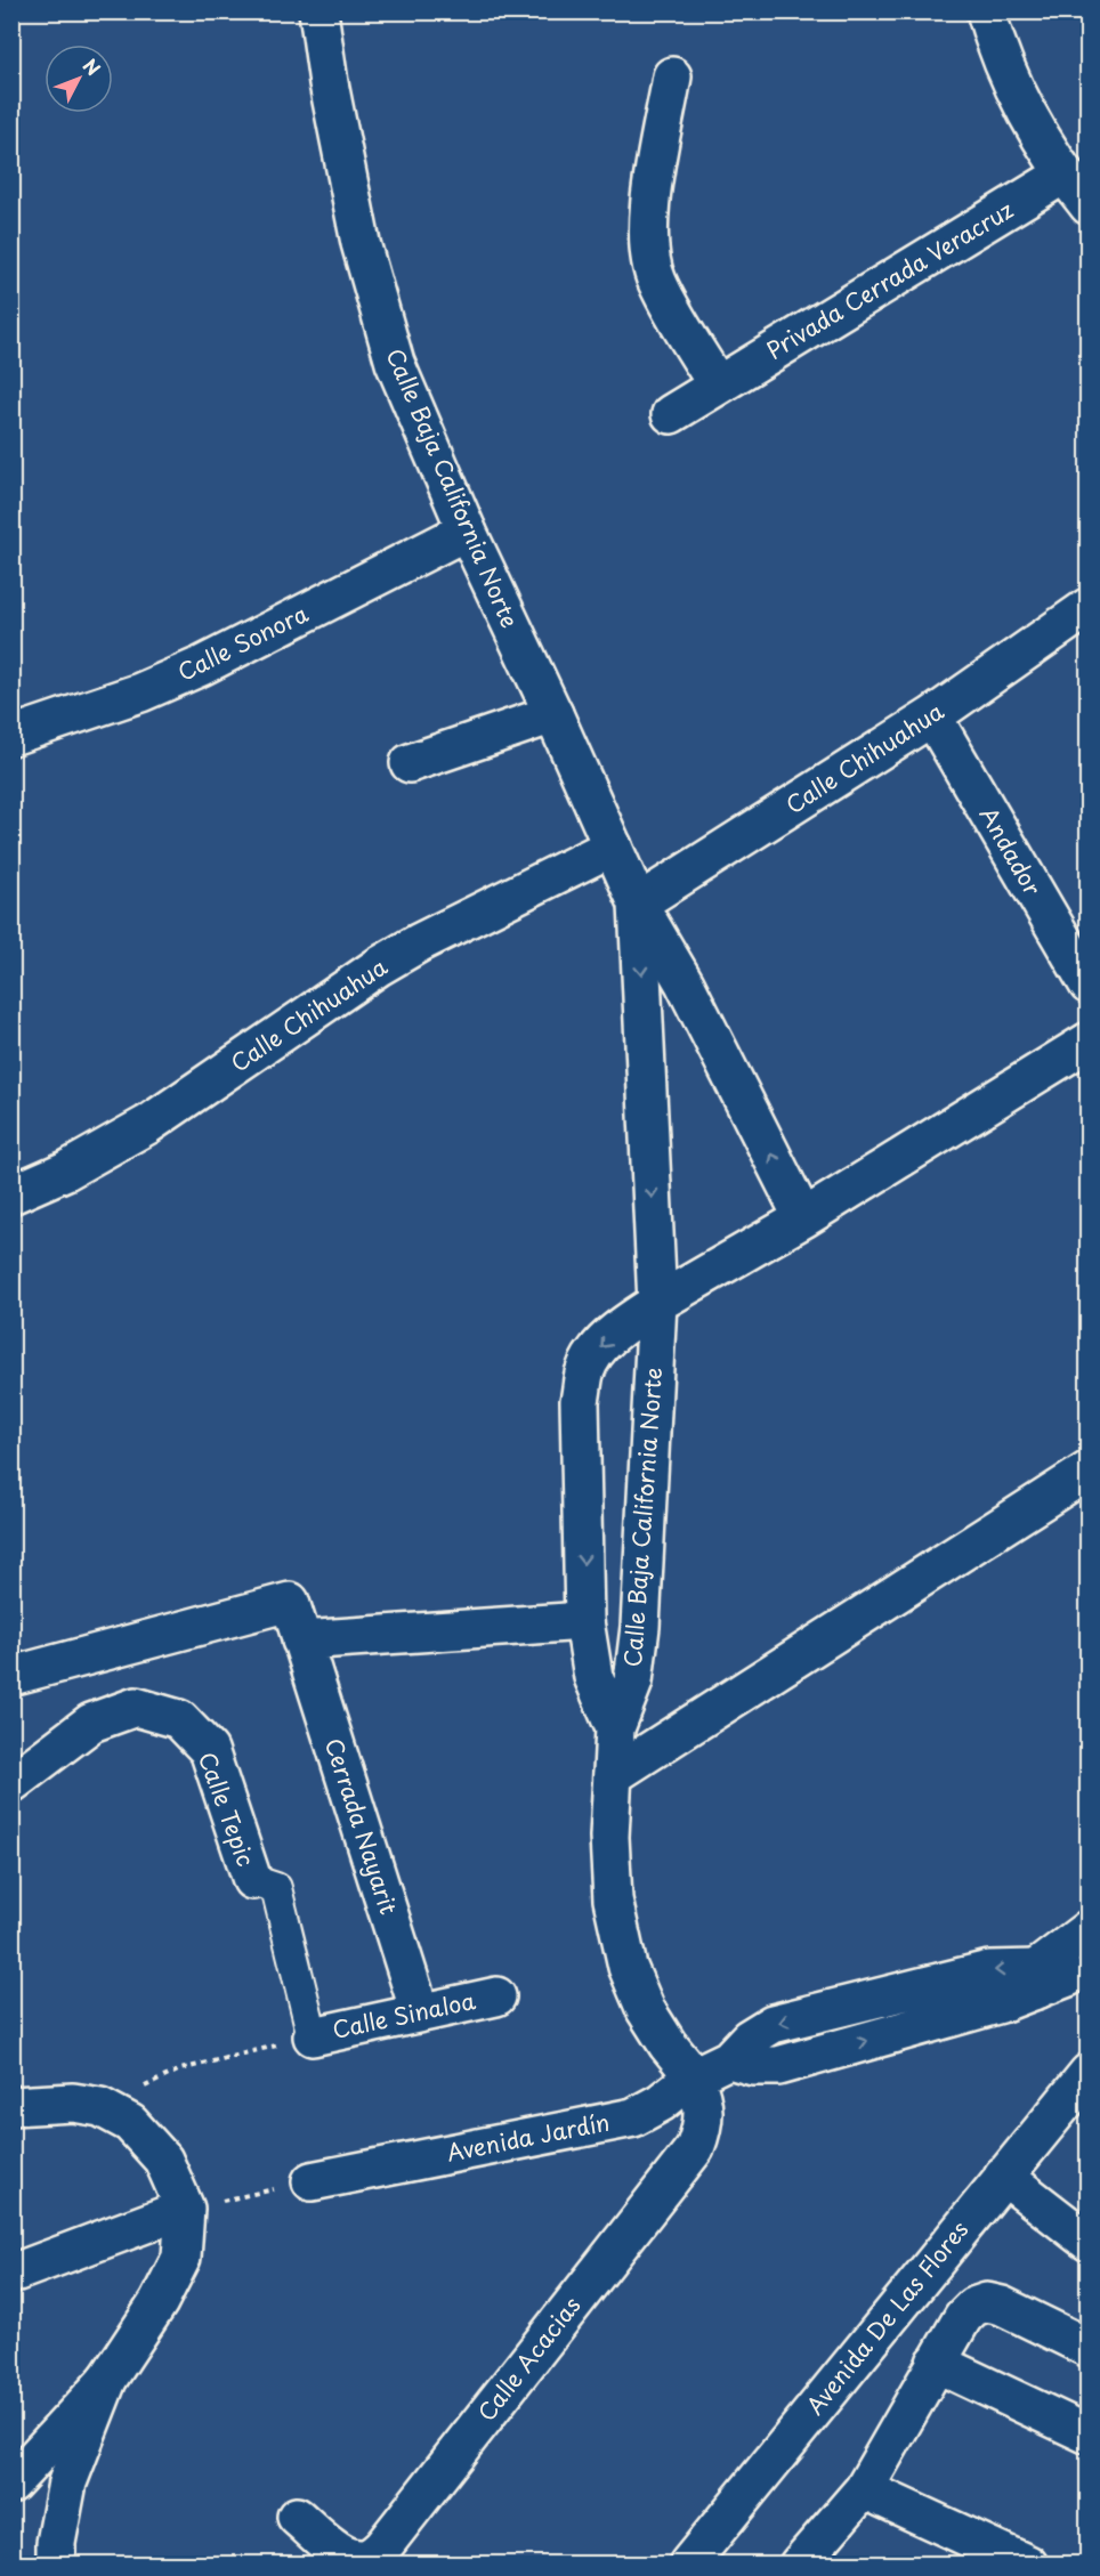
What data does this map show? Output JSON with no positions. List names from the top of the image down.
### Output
{
  "streets": {
    "street": [
      "Privada Cerrada Veracruz",
      "Calle Baja California Norte",
      "Calle Sonora",
      "Calle Chihuahua",
      "Andador",
      "Calle Tepic",
      "Cerrada Nayarit",
      "Calle Sinaloa",
      "Avenida Jardín",
      "Avenida De Las Flores",
      "Calle Acacias"
    ]
  },
  "crossings": [
    ["Calle Baja California Norte", "Calle Sonora"],
    ["Calle Baja California Norte", "Calle Chihuahua"],
    ["Calle Baja California Norte", "Avenida Jardín"],
    ["Calle Baja California Norte", "Calle Acacias"],
    ["Calle Chihuahua", "Andador"],
    ["Calle Tepic", "Calle Sinaloa"],
    ["Cerrada Nayarit", "Calle Sinaloa"],
    ["Avenida Jardín", "Calle Acacias"]
  ],
  "north": "top right"
}
